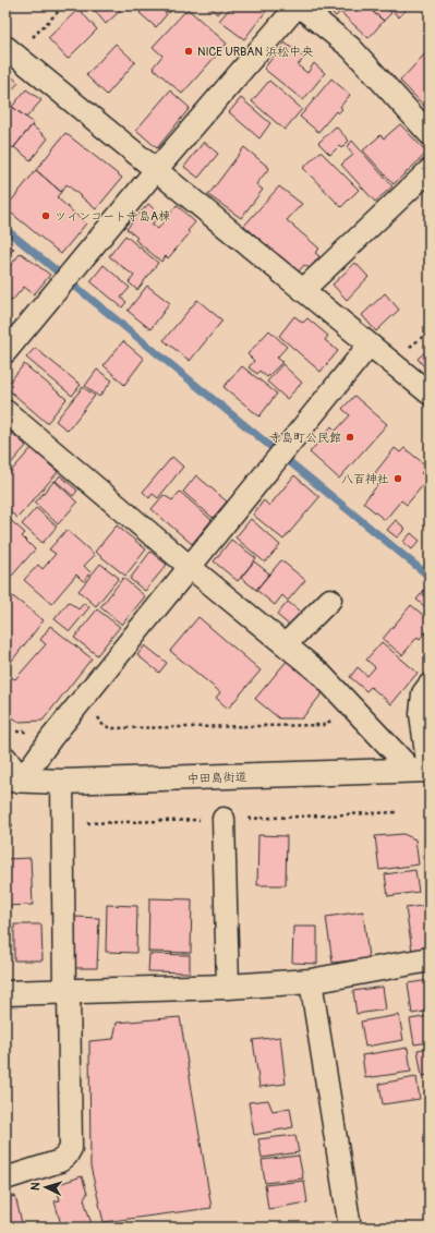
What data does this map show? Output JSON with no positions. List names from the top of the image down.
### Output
{
  "streets": {
    "street": ["中田島街道"]
  },
  "places": [
    "NICE URBAN 浜松中央",
    "ツインコート寺島A棟",
    "寺島町公民館",
    "八百神社"
  ],
  "north": "left"
}
